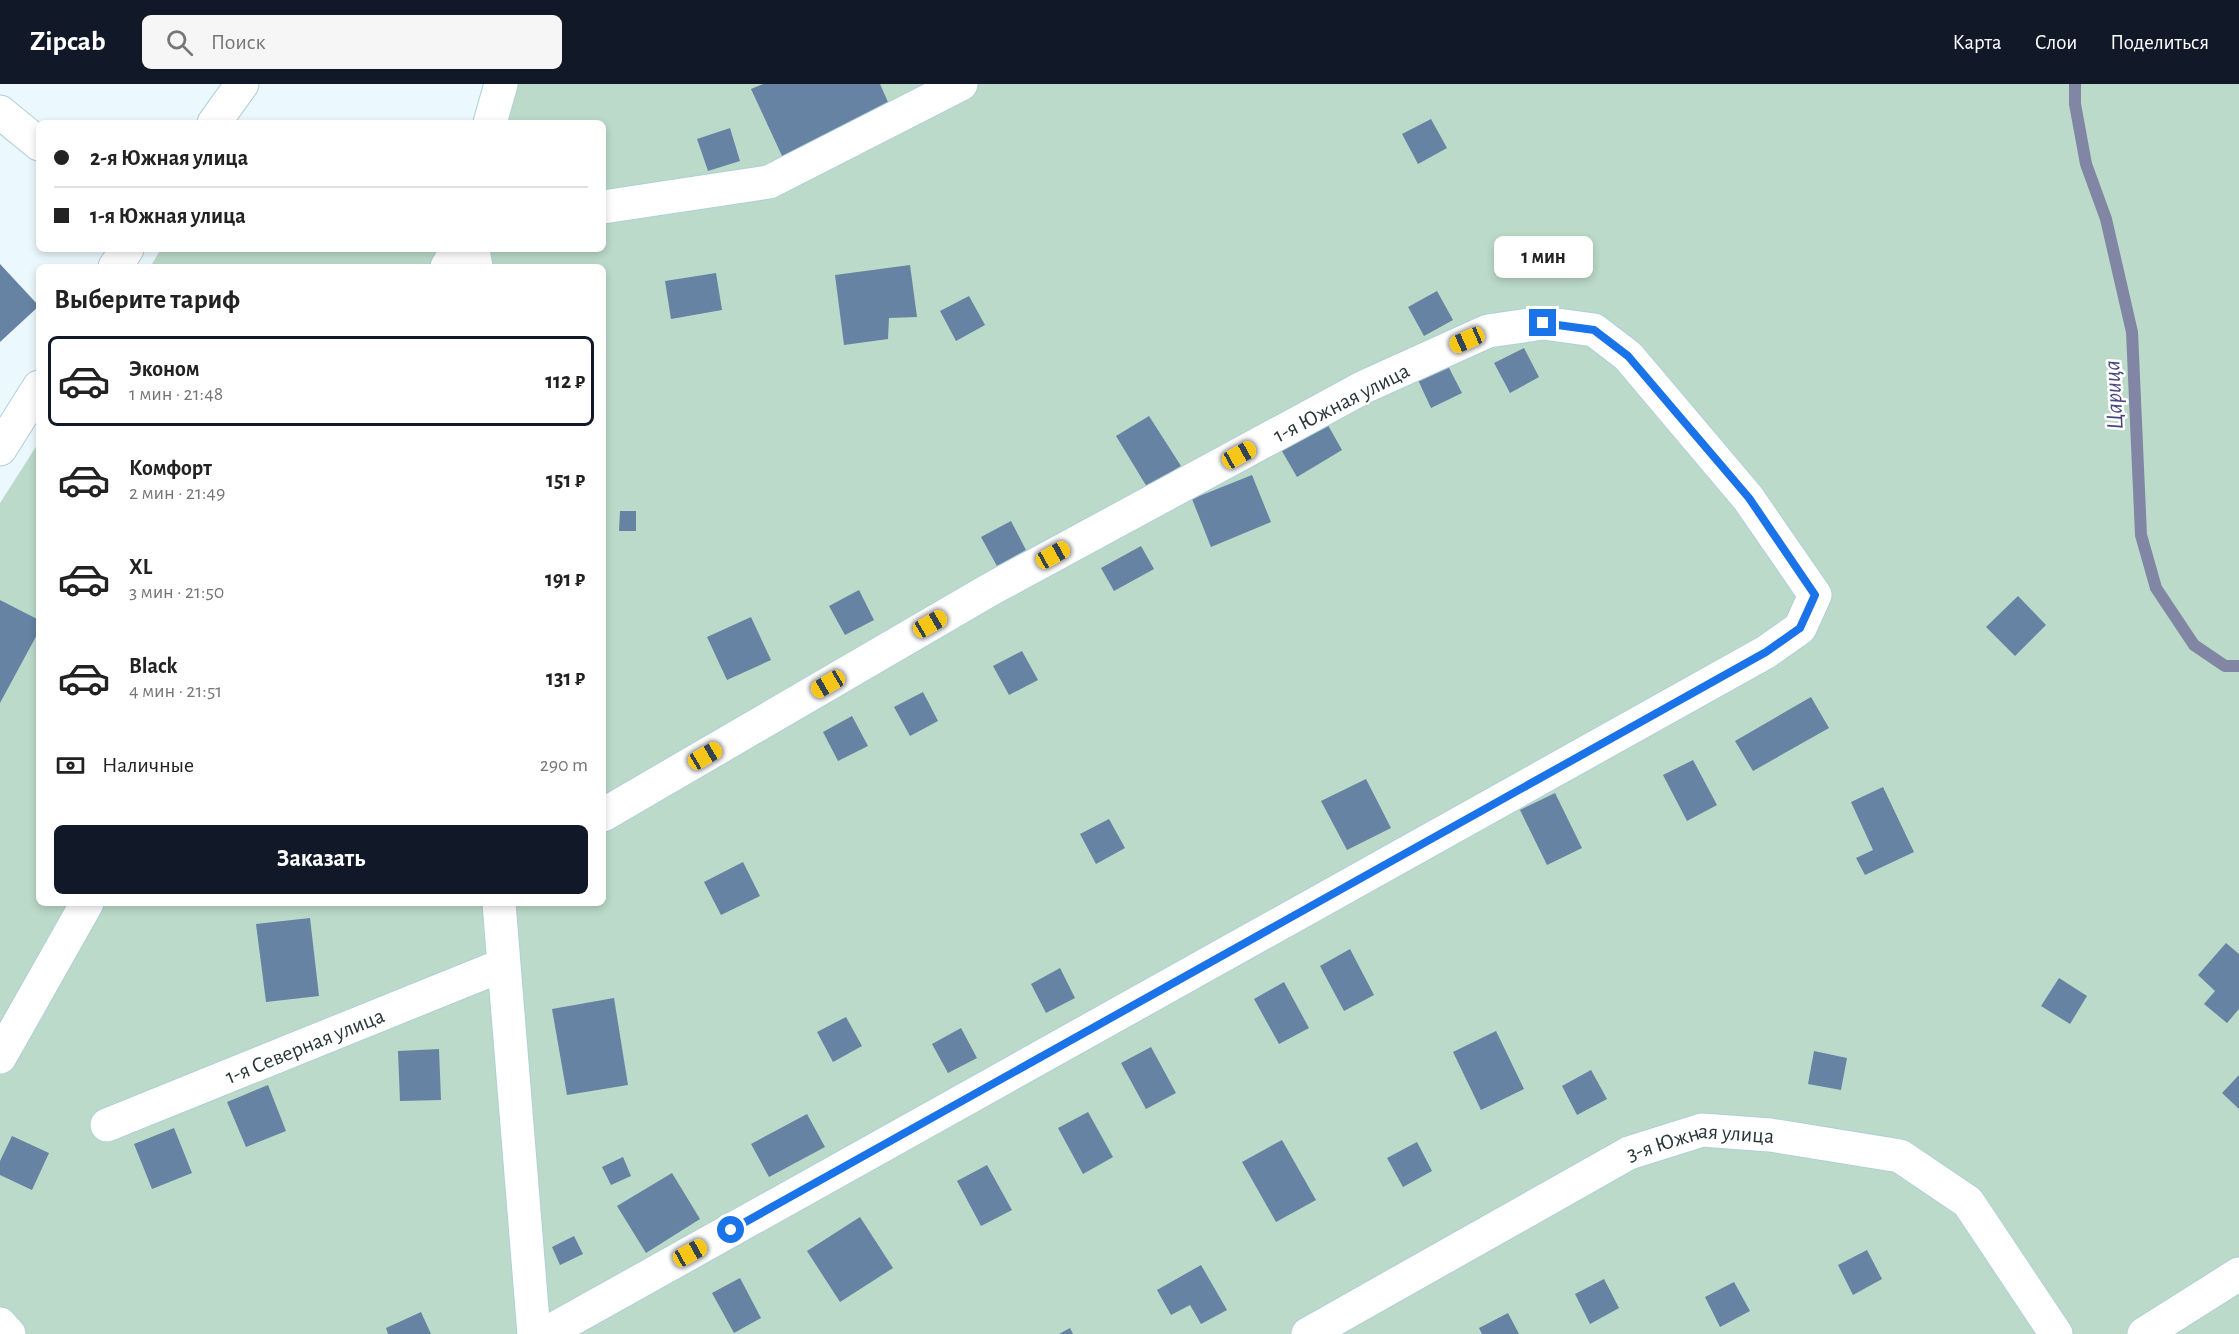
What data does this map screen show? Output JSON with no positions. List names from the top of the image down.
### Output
{
  "streets": {
    "street": ["1-я Южная улица", "1-я Северная улица", "3-я Южная улица"]
  },
  "water": ["Царица"],
  "page": {
    "header": "Zipcab",
    "search": "Поиск",
    "nav": ["Карта", "Слои", "Поделиться"],
    "banner": ["2-я Южная улица", "1-я Южная улица"],
    "bubble": "1 мин",
    "heading": "Выберите тариф",
    "list": [
      {
        "name": "Эконом",
        "note": "1 мин · 21:48",
        "value": "112 ₽"
      },
      {
        "name": "Комфорт",
        "note": "2 мин · 21:49",
        "value": "151 ₽"
      },
      {
        "name": "XL",
        "note": "3 мин · 21:50",
        "value": "191 ₽"
      },
      {
        "name": "Black",
        "note": "4 мин · 21:51",
        "value": "131 ₽"
      }
    ],
    "pay": ["Наличные", "290 m"],
    "buttons": "Заказать"
  }
}
